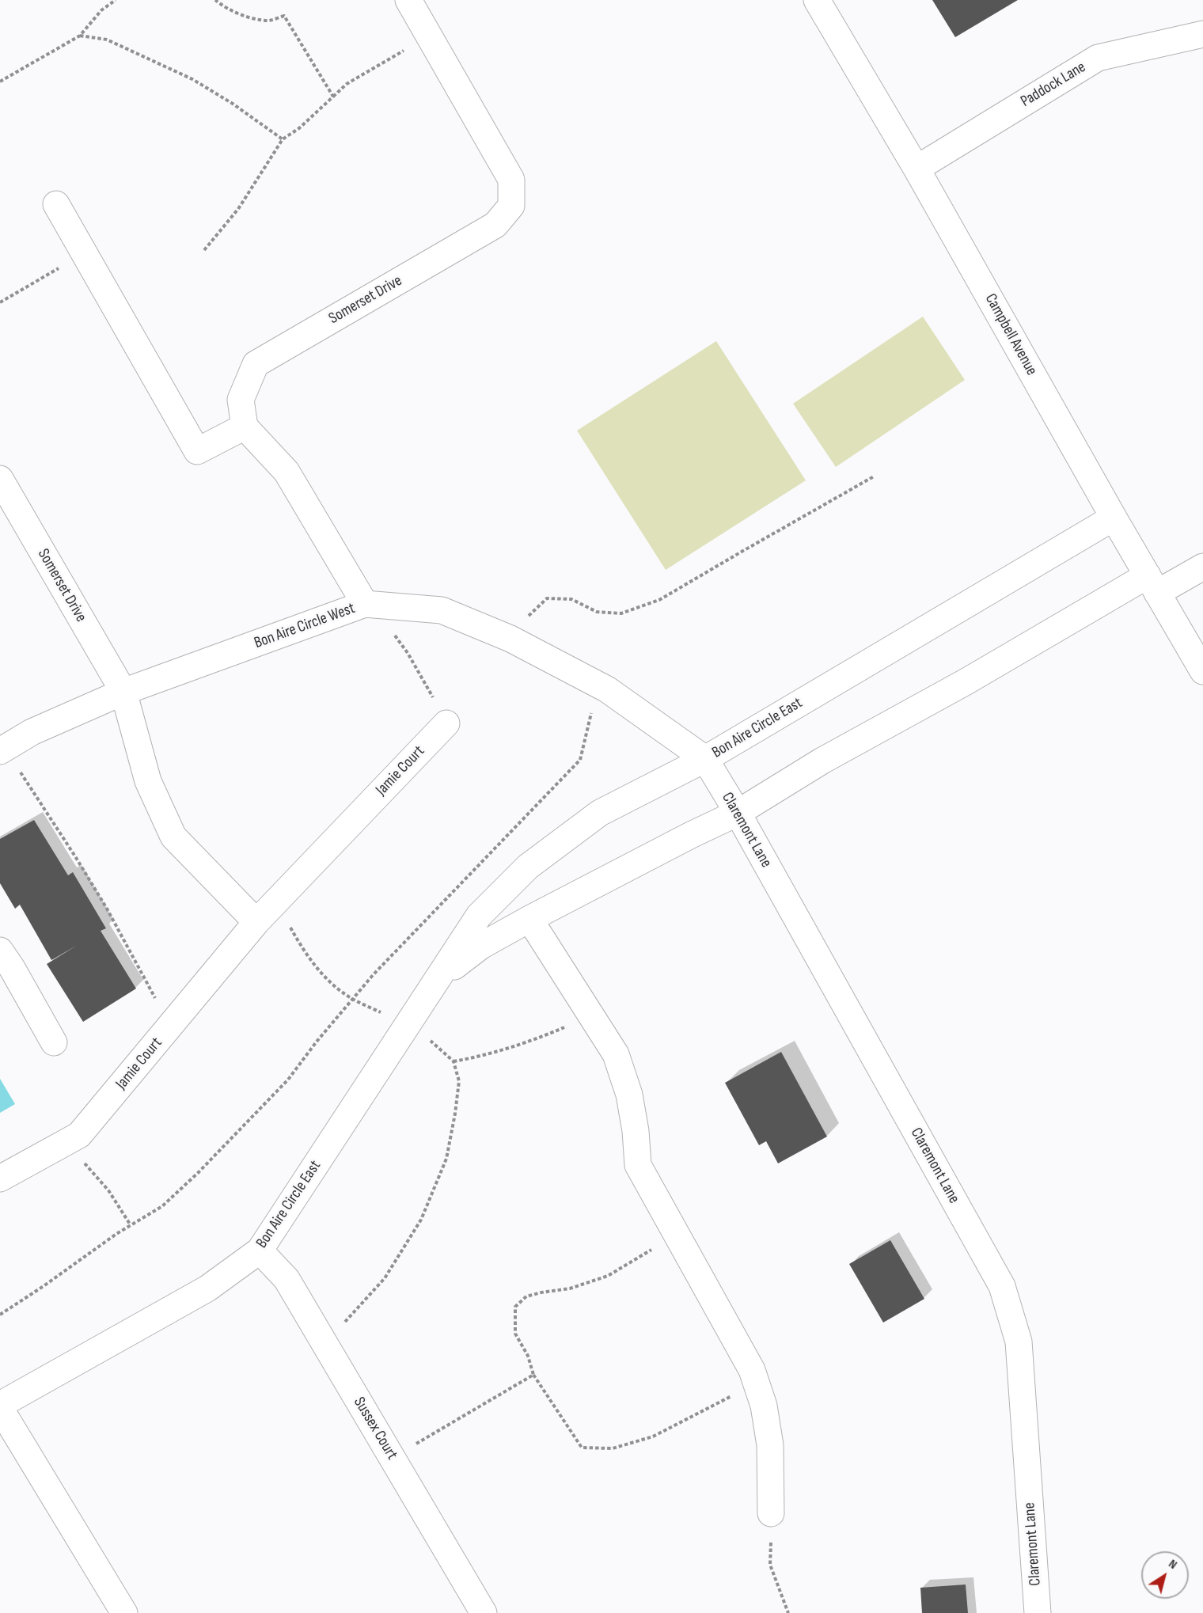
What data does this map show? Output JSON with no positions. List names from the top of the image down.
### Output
{
  "streets": {
    "street": [
      "Paddock Lane",
      "Somerset Drive",
      "Campbell Avenue",
      "Bon Aire Circle West",
      "Bon Aire Circle East",
      "Jamie Court",
      "Claremont Lane",
      "Sussex Court"
    ]
  },
  "crossings": [
    ["Paddock Lane", "Campbell Avenue"],
    ["Somerset Drive", "Bon Aire Circle West"],
    ["Campbell Avenue", "Bon Aire Circle East"],
    ["Bon Aire Circle West", "Bon Aire Circle East"],
    ["Bon Aire Circle West", "Claremont Lane"],
    ["Bon Aire Circle East", "Claremont Lane"],
    ["Bon Aire Circle East", "Sussex Court"]
  ],
  "north": "top right"
}
